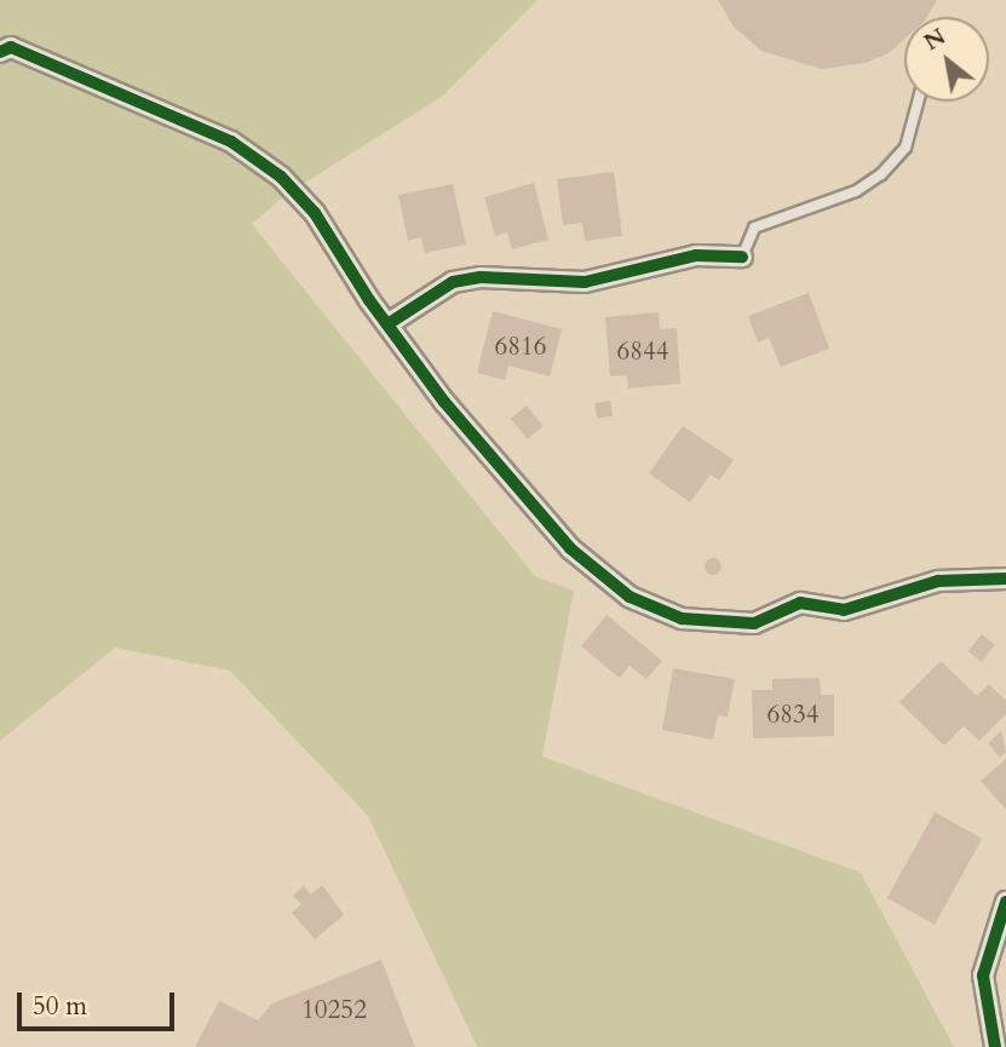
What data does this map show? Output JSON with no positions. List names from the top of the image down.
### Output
{
  "house_numbers": [
    "6816",
    "6844",
    "6834",
    "10252"
  ],
  "scale_bar": "50 m",
  "north": "top left"
}
